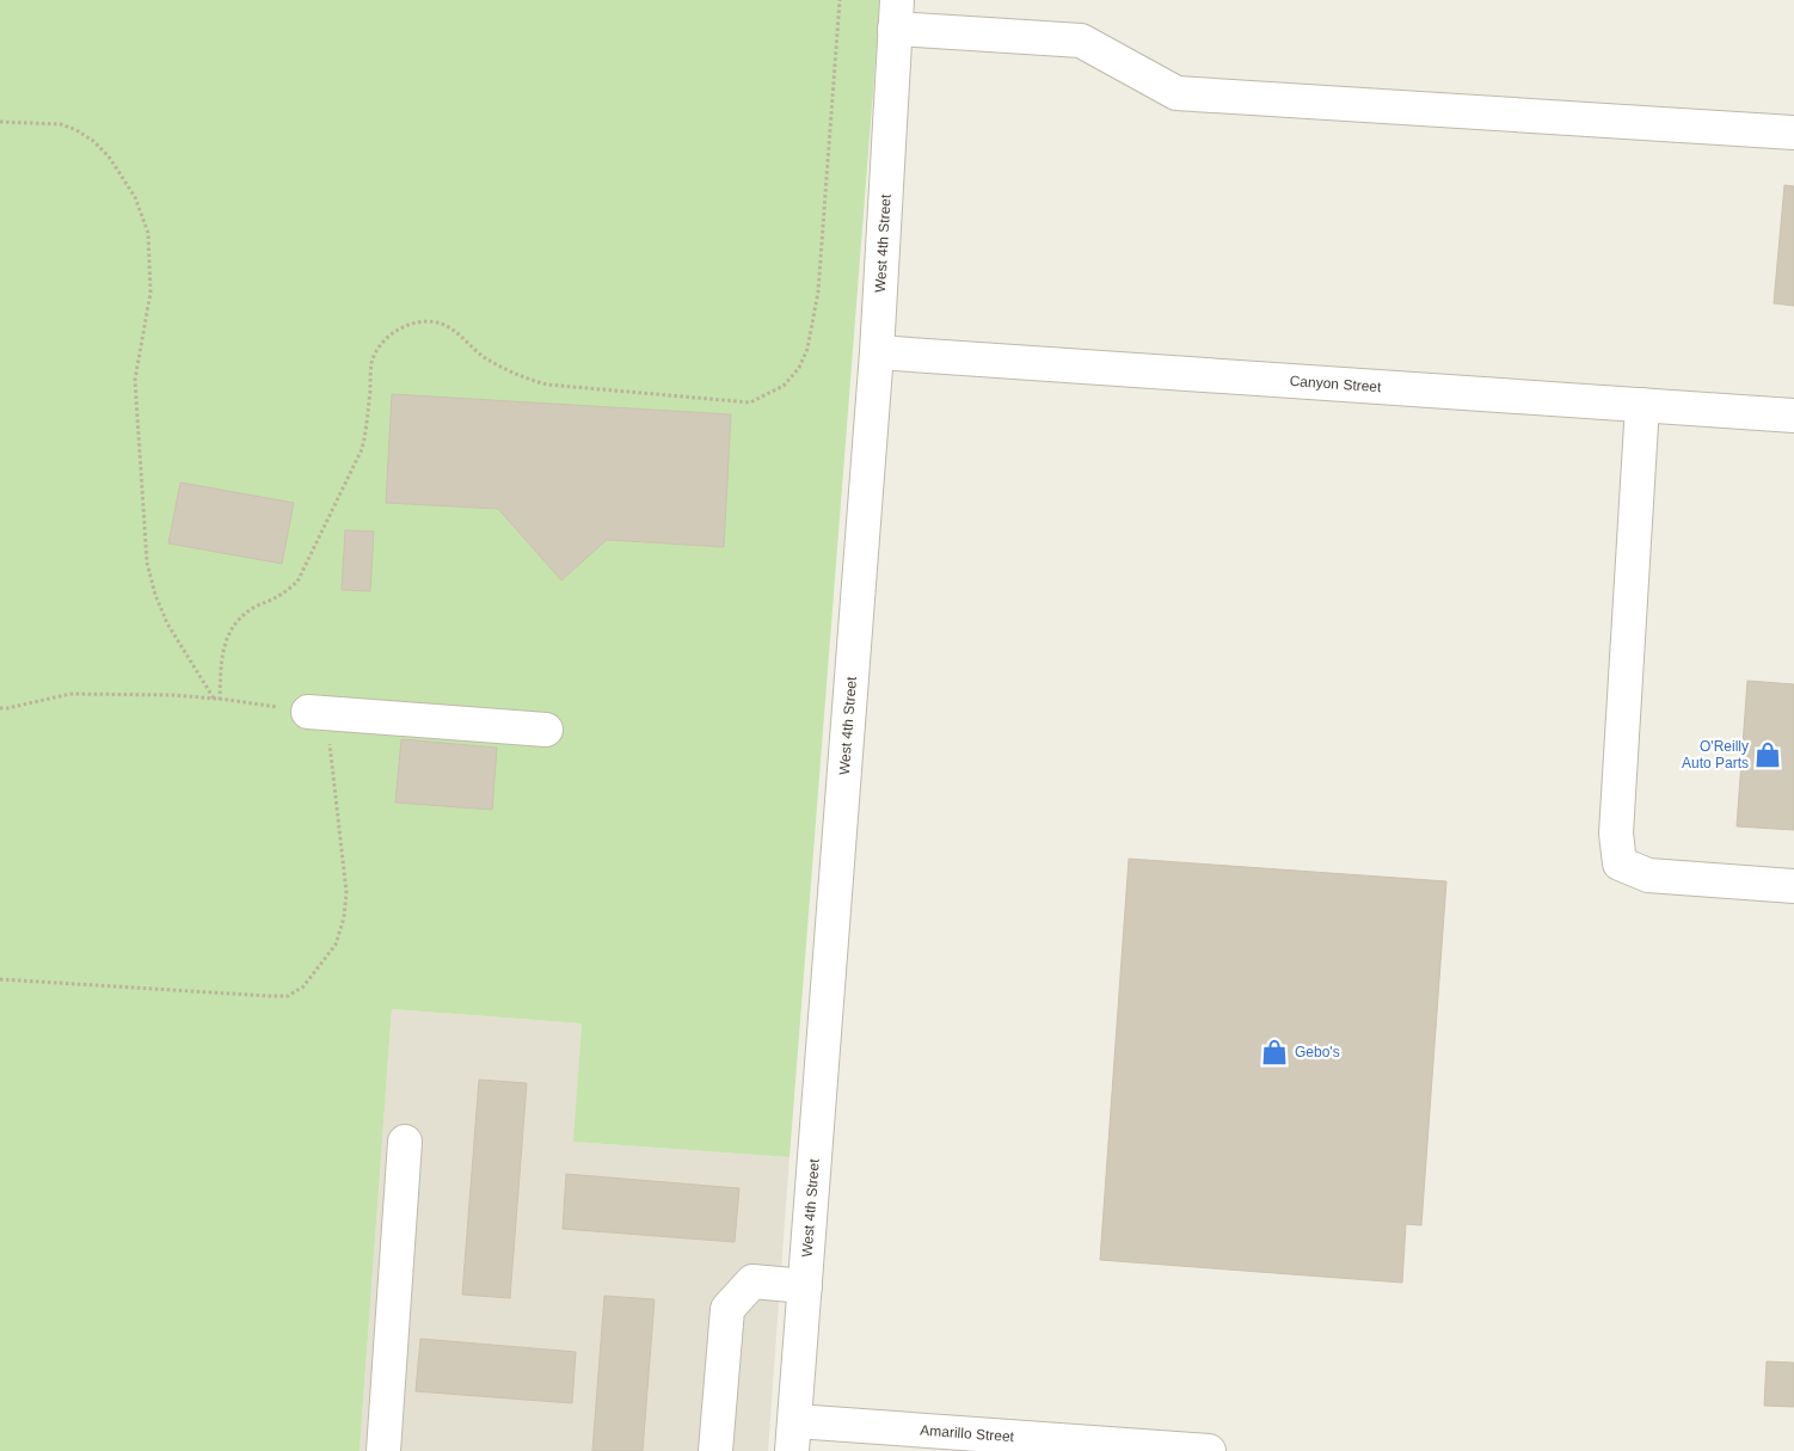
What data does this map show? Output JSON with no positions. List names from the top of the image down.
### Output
{
  "streets": {
    "street": ["West 4th Street", "Canyon Street", "Amarillo Street"]
  },
  "crossings": [
    ["West 4th Street", "Canyon Street"],
    ["West 4th Street", "Amarillo Street"]
  ],
  "places": {
    "shop": ["O'Reilly Auto Parts", "Gebo's"]
  }
}
